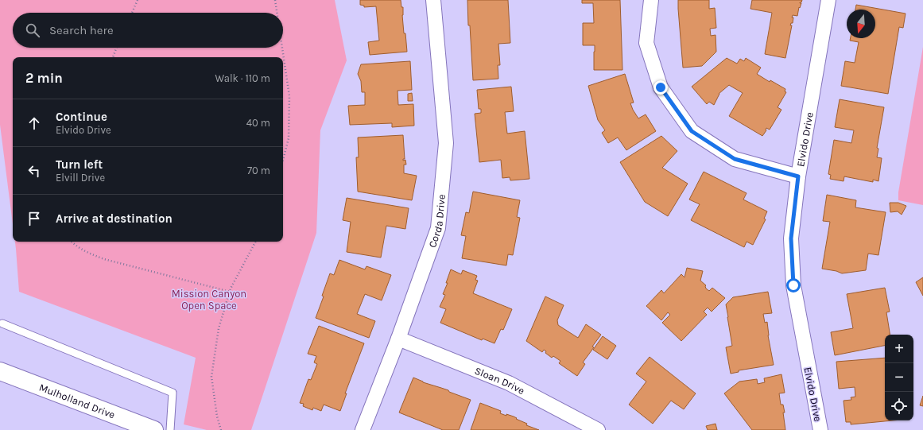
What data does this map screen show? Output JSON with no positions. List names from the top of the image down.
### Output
{
  "streets": {
    "main road": ["Mulholland Drive"],
    "street": ["Elvido Drive", "Corda Drive", "Sloan Drive"]
  },
  "crossings": [
    ["Corda Drive", "Sloan Drive"]
  ],
  "parks": ["Mission Canyon Open Space"],
  "north": "bottom",
  "page": {
    "search": "Search here",
    "heading": ["2 min", "Walk · 110 m"],
    "list": [
      ["Continue", "Elvido Drive", "40 m"],
      ["Turn left", "Elvill Drive", "70 m"],
      "Arrive at destination"
    ],
    "map_buttons": ["+", "−"]
  }
}
